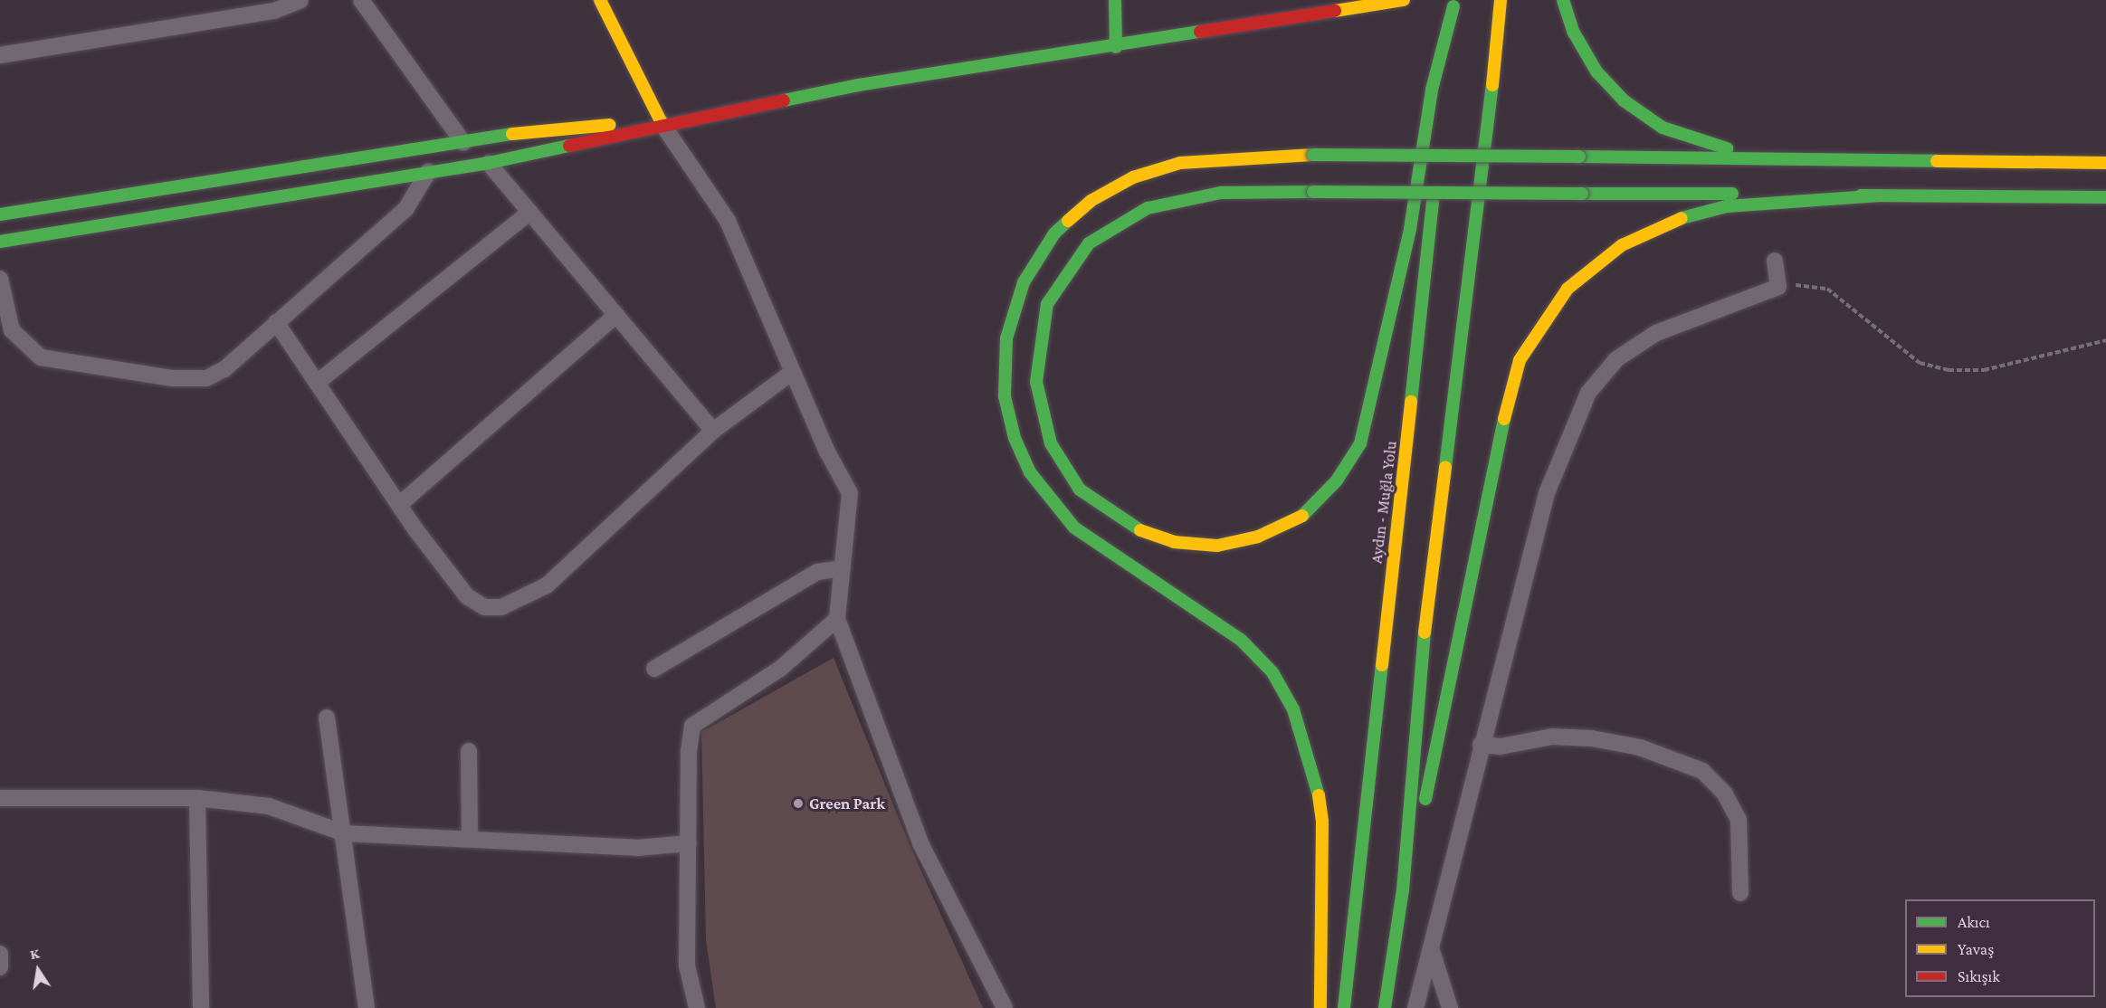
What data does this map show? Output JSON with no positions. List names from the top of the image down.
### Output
{
  "streets": {
    "main road": ["Aydın - Muğla Yolu"]
  },
  "places": ["Green Park"],
  "legend": ["Akıcı", "Yavaş", "Sıkışık"],
  "north": "top"
}
